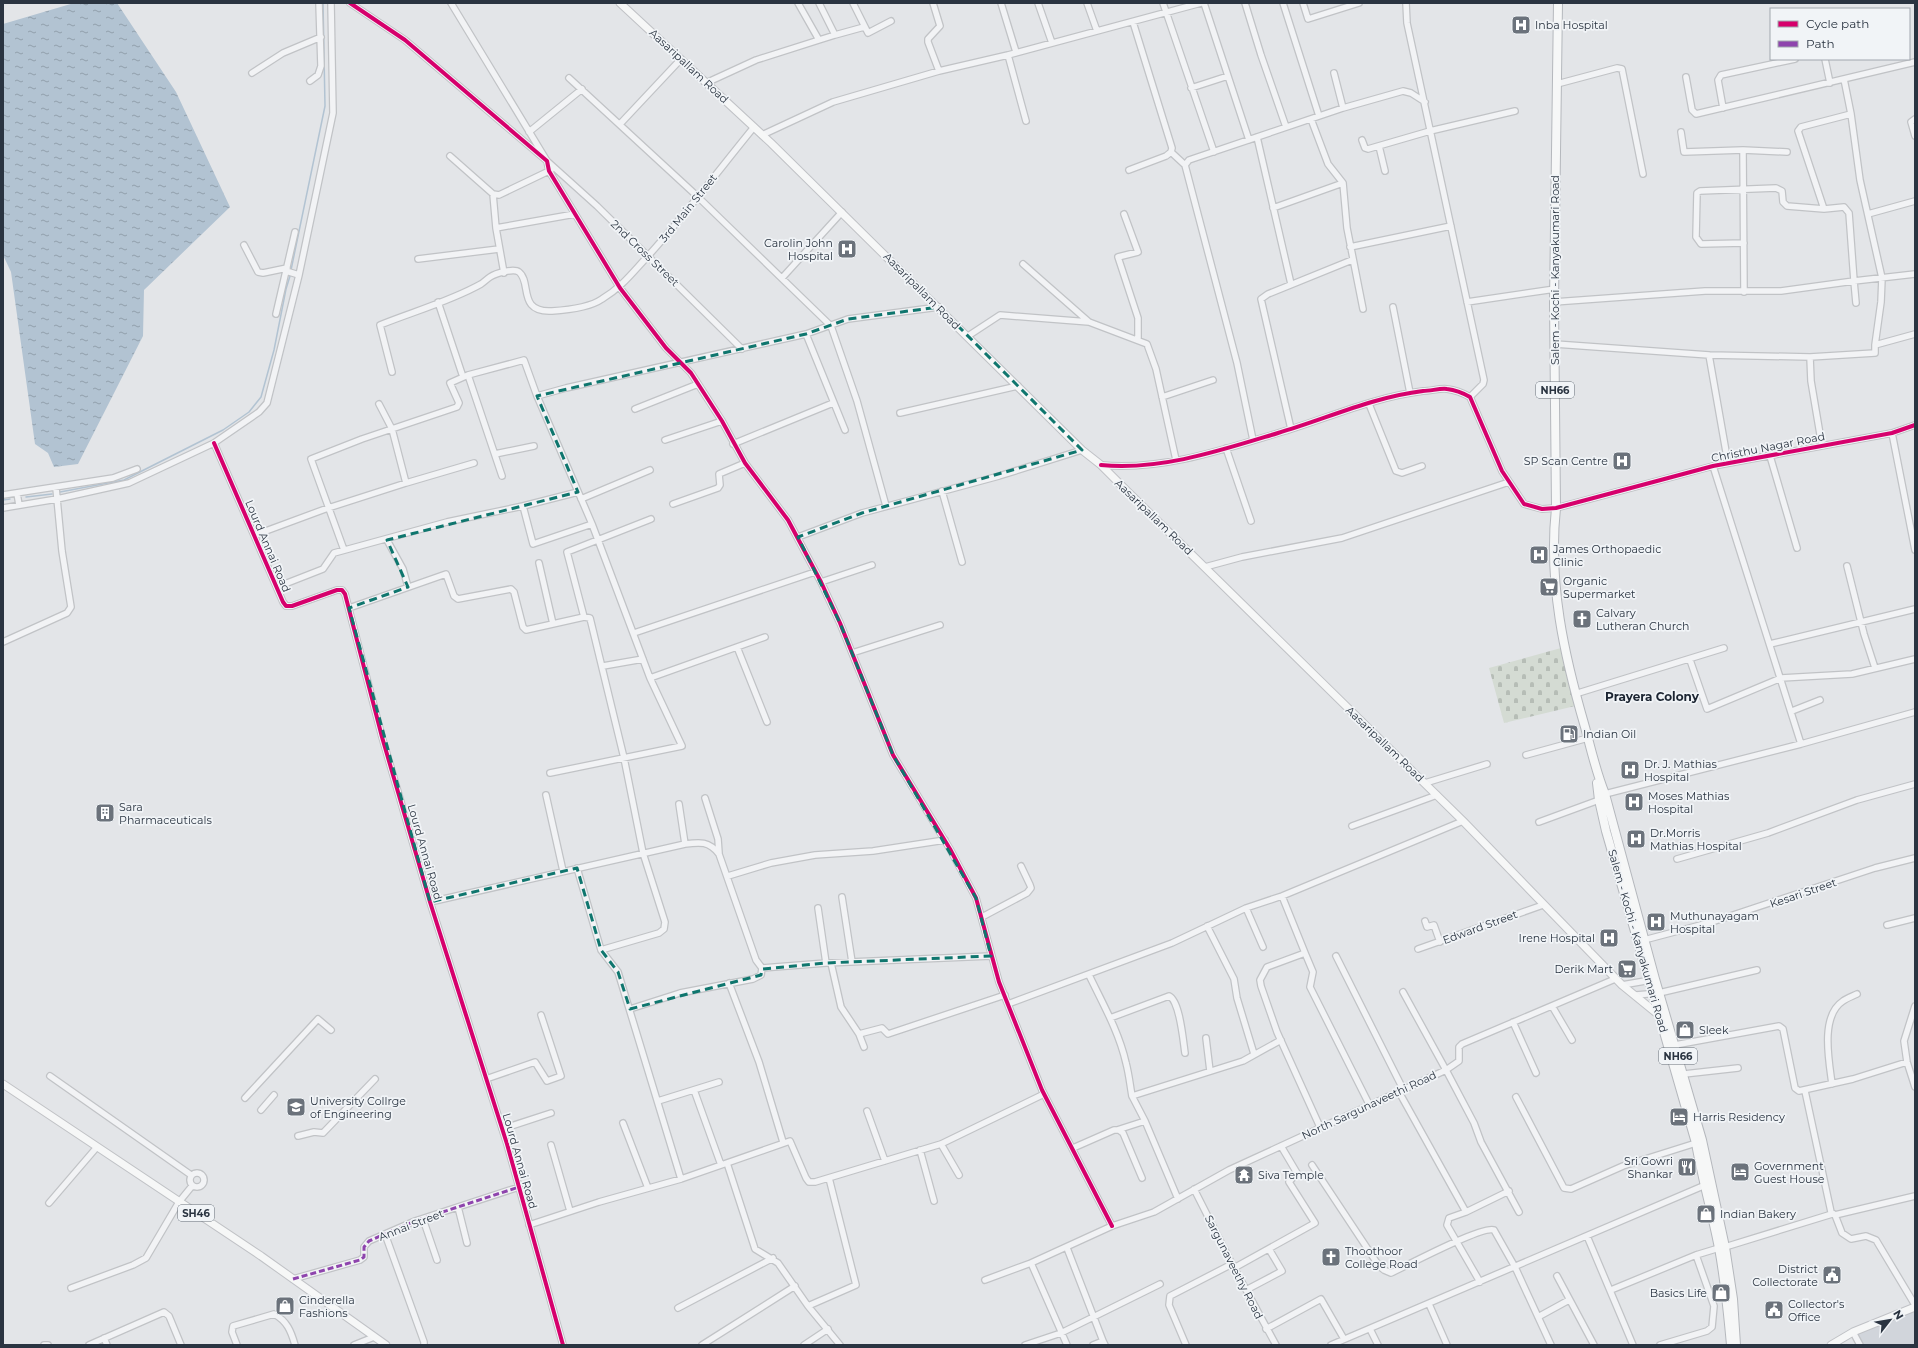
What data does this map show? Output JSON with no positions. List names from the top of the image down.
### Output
{
  "streets": {
    "highway": ["Salem - Kochi - Kanyakumari Road", "NH66"],
    "main road": ["Aasaripallam Road", "SH46"],
    "street": [
      "3rd Main Street",
      "2nd Cross Street",
      "Christhu Nagar Road",
      "Lourd Annai Road",
      "Kesari Street",
      "Edward Street",
      "North Sargunaveethi Road",
      "Annai Street",
      "Sargunaveethy Road"
    ]
  },
  "crossings": [
    ["Aasaripallam Road", "3rd Main Street"],
    ["Aasaripallam Road", "Salem - Kochi - Kanyakumari Road"],
    ["Aasaripallam Road", "Edward Street"],
    ["Aasaripallam Road", "North Sargunaveethi Road"],
    ["3rd Main Street", "2nd Cross Street"],
    ["Salem - Kochi - Kanyakumari Road", "Christhu Nagar Road"],
    ["Salem - Kochi - Kanyakumari Road", "Kesari Street"],
    ["Lourd Annai Road", "Annai Street"],
    ["North Sargunaveethi Road", "Sargunaveethy Road"],
    ["SH46", "Annai Street"]
  ],
  "districts": ["Prayera Colony"],
  "places": {
    "hospital": [
      "Inba Hospital",
      "Carolin John Hospital",
      "SP Scan Centre",
      "James Orthopaedic Clinic",
      "Dr. J. Mathias Hospital",
      "Moses Mathias Hospital",
      "Dr.Morris Mathias Hospital",
      "Muthunayagam Hospital",
      "Irene Hospital"
    ],
    "supermarket": ["Organic Supermarket", "Derik Mart"],
    "church": ["Calvary Lutheran Church", "Thoothoor College Road"],
    "fuel station": ["Indian Oil"],
    "building": ["Sara Pharmaceuticals"],
    "shop": [
      "Sleek",
      "Indian Bakery",
      "Basics Life",
      "Cinderella Fashions"
    ],
    "school or university": ["University Collrge of Engineering"],
    "hotel": ["Harris Residency", "Government Guest House"],
    "restaurant": ["Sri Gowri Shankar"],
    "temple": ["Siva Temple"],
    "public building": ["District Collectorate", "Collector's Office"]
  },
  "legend": ["Cycle path", "Path"],
  "north": "top right"
}
